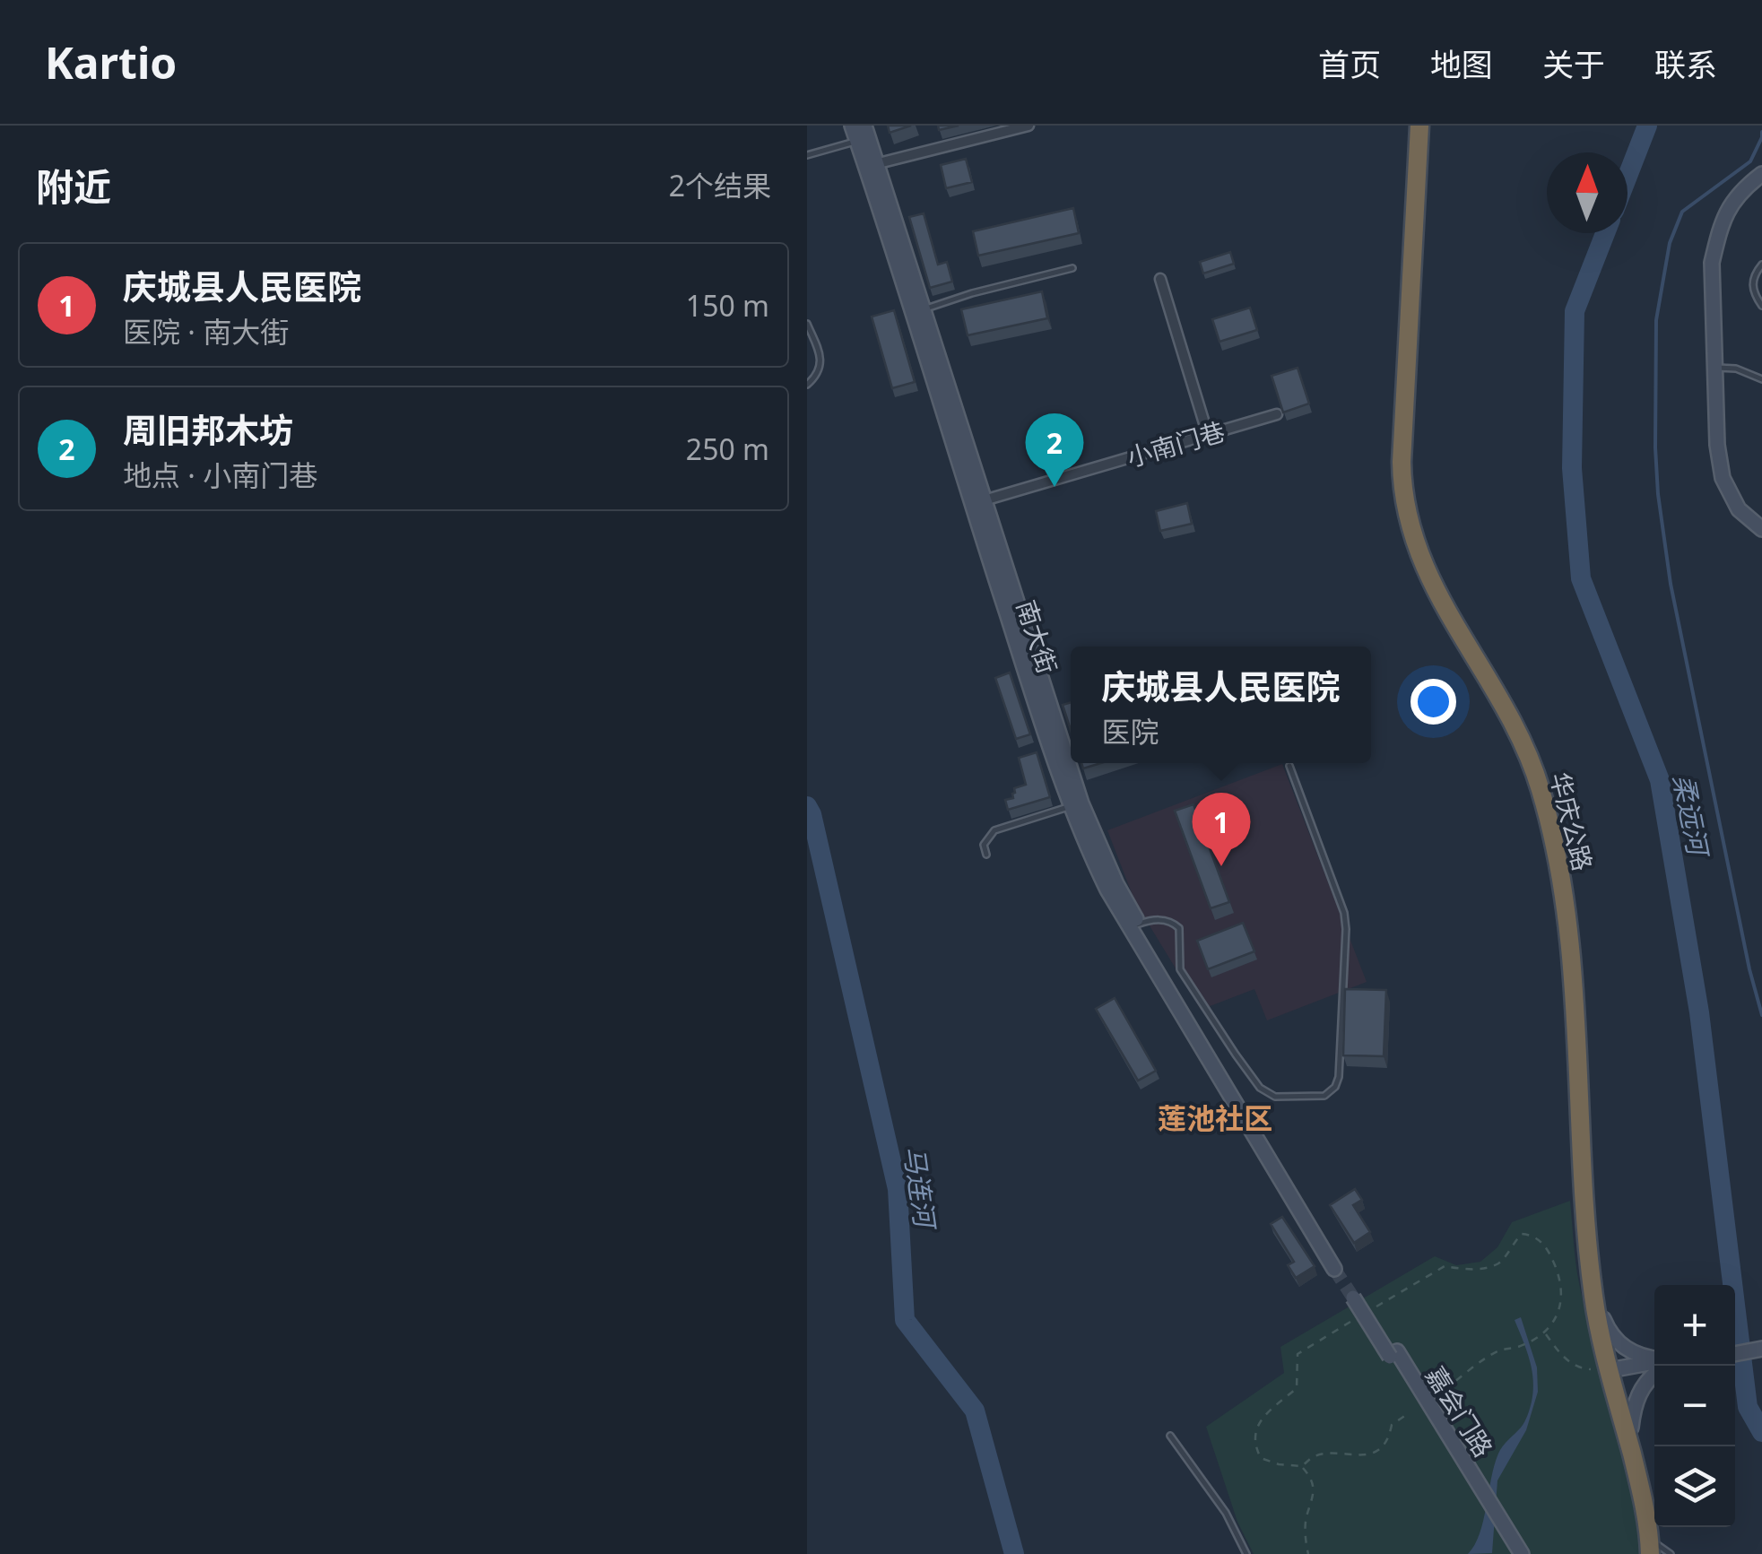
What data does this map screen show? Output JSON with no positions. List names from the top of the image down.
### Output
{
  "streets": {
    "highway": ["华庆公路"],
    "main road": ["南大街", "嘉会门路"],
    "street": ["小南门巷"]
  },
  "crossings": [
    ["小南门巷", "南大街"]
  ],
  "districts": ["莲池社区"],
  "water": ["柔远河", "马连河"],
  "north": "top",
  "page": {
    "header": "Kartio",
    "nav": [
      "首页",
      "地图",
      "关于",
      "联系"
    ],
    "heading": ["附近", "2个结果"],
    "list": [
      {
        "mark": "1",
        "name": "庆城县人民医院",
        "note": "医院 · 南大街",
        "value": "150 m"
      },
      {
        "mark": "2",
        "name": "周旧邦木坊",
        "note": "地点 · 小南门巷",
        "value": "250 m"
      }
    ],
    "pins": ["2", "1"],
    "popup": ["庆城县人民医院", "医院"],
    "map_buttons": ["+", "−"]
  }
}
